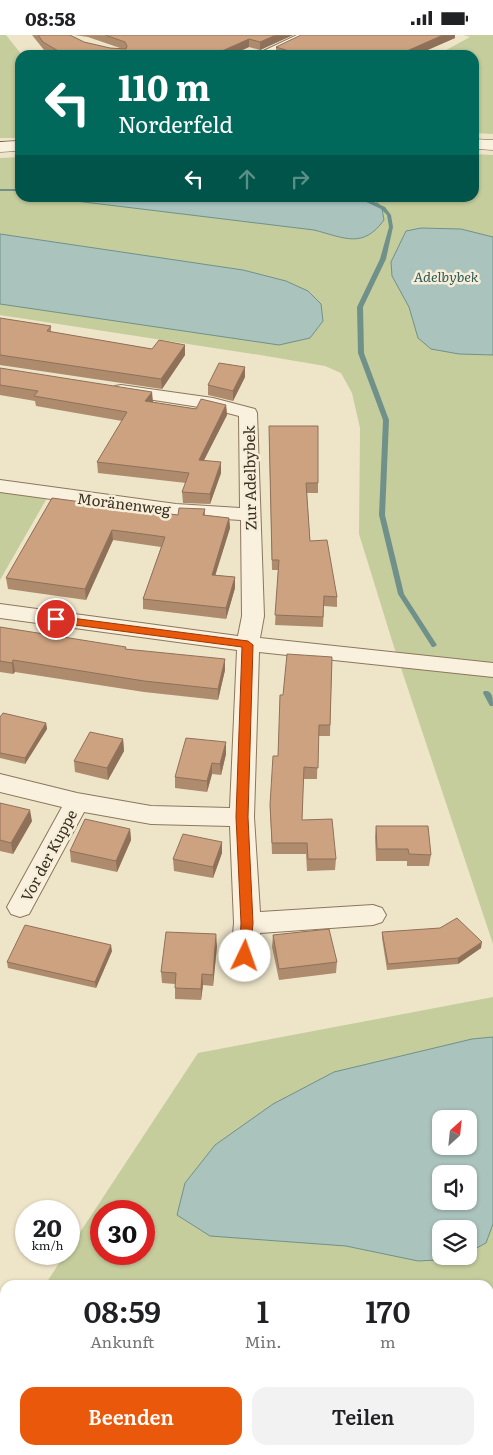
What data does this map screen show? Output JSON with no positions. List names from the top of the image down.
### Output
{
  "streets": {
    "street": ["Zur Adelbybek", "Moränenweg", "Vor der Kuppe"]
  },
  "crossings": [
    ["Zur Adelbybek", "Moränenweg"]
  ],
  "water": ["Adelbybek"],
  "north": "top right",
  "page": {
    "status": "08:58",
    "turn": ["110 m", "Norderfeld"],
    "speed": "20 km/h",
    "limit": "30",
    "eta": [
      "08:59",
      "Ankunft",
      "1",
      "Min.",
      "170",
      "m"
    ],
    "buttons": ["Beenden", "Teilen"]
  }
}
